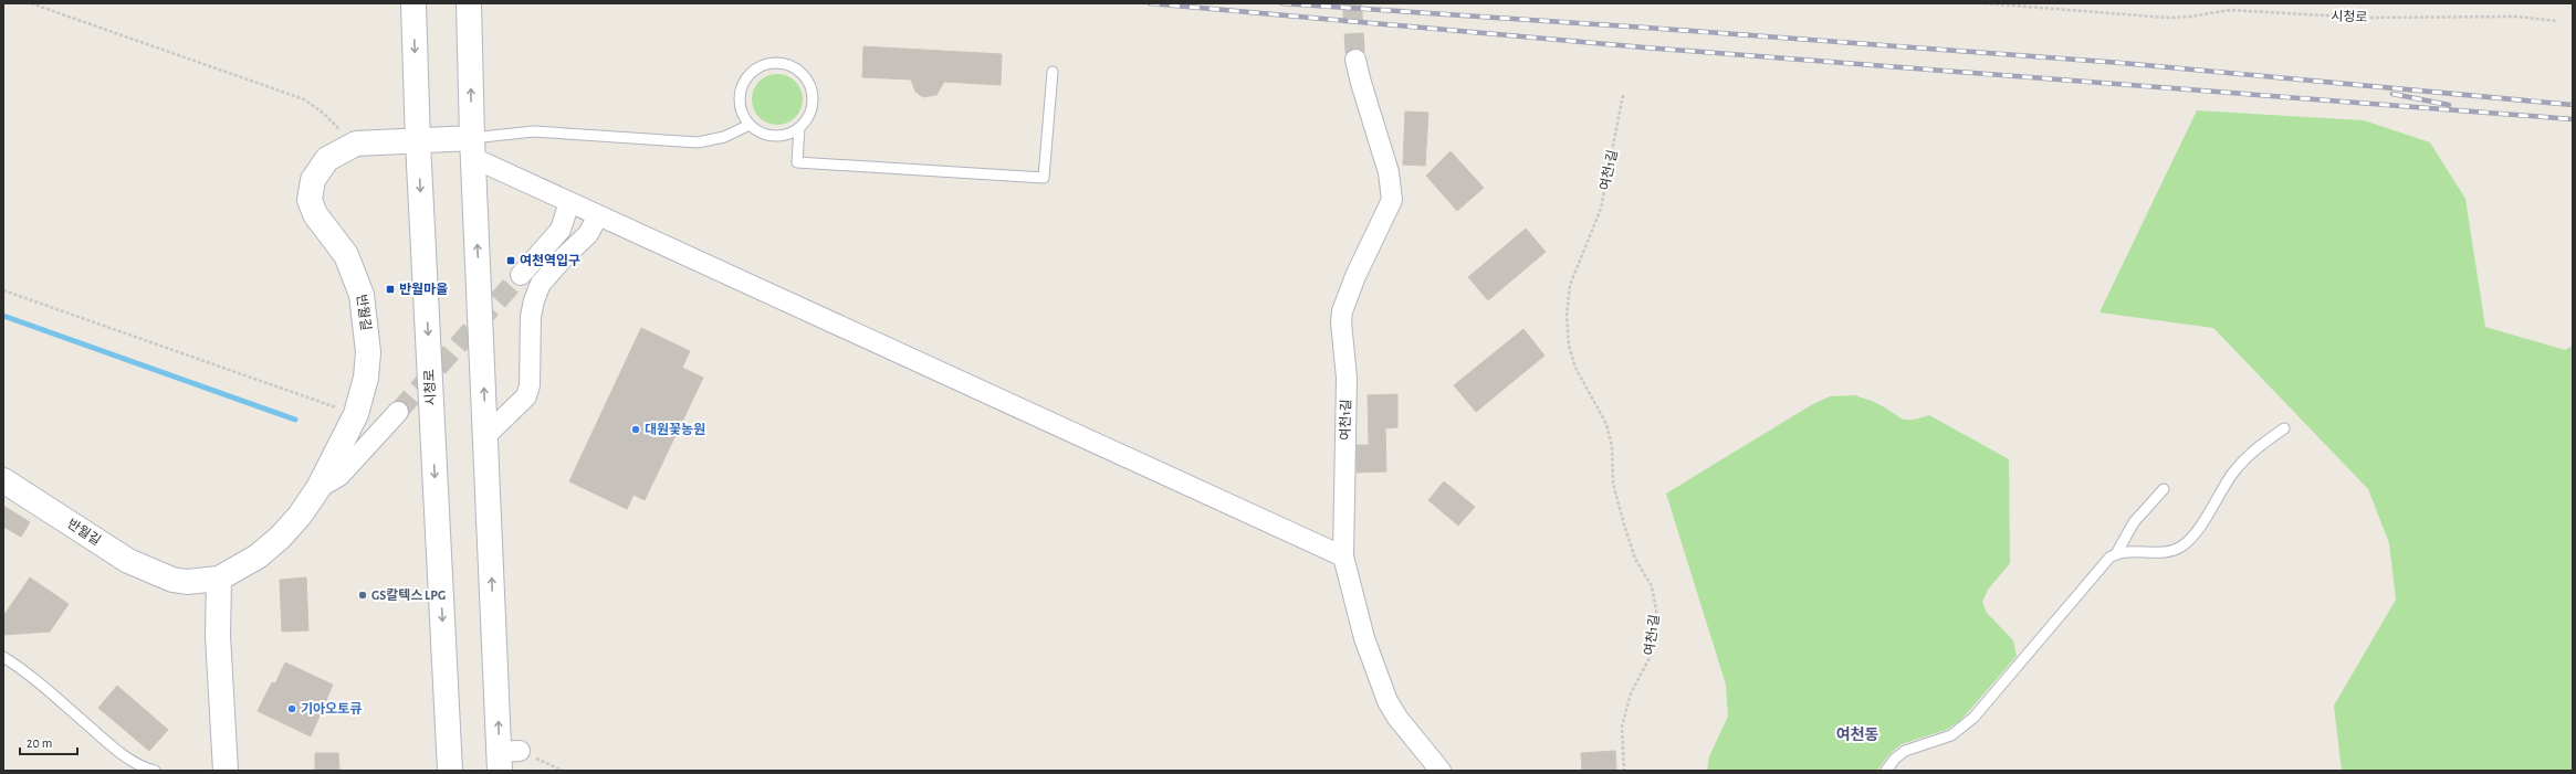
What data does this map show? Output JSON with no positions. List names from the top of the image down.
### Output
{
  "streets": {
    "street": ["시청로", "여천1길", "반월길"]
  },
  "crossings": [
    ["시청로", "반월길"]
  ],
  "districts": ["여천동"],
  "places": {
    "transit": ["여천역입구", "반월마을"],
    "other": ["대원꽃농원", "GS칼텍스 LPG", "기아오토큐"]
  },
  "scale_bar": "20 m"
}
